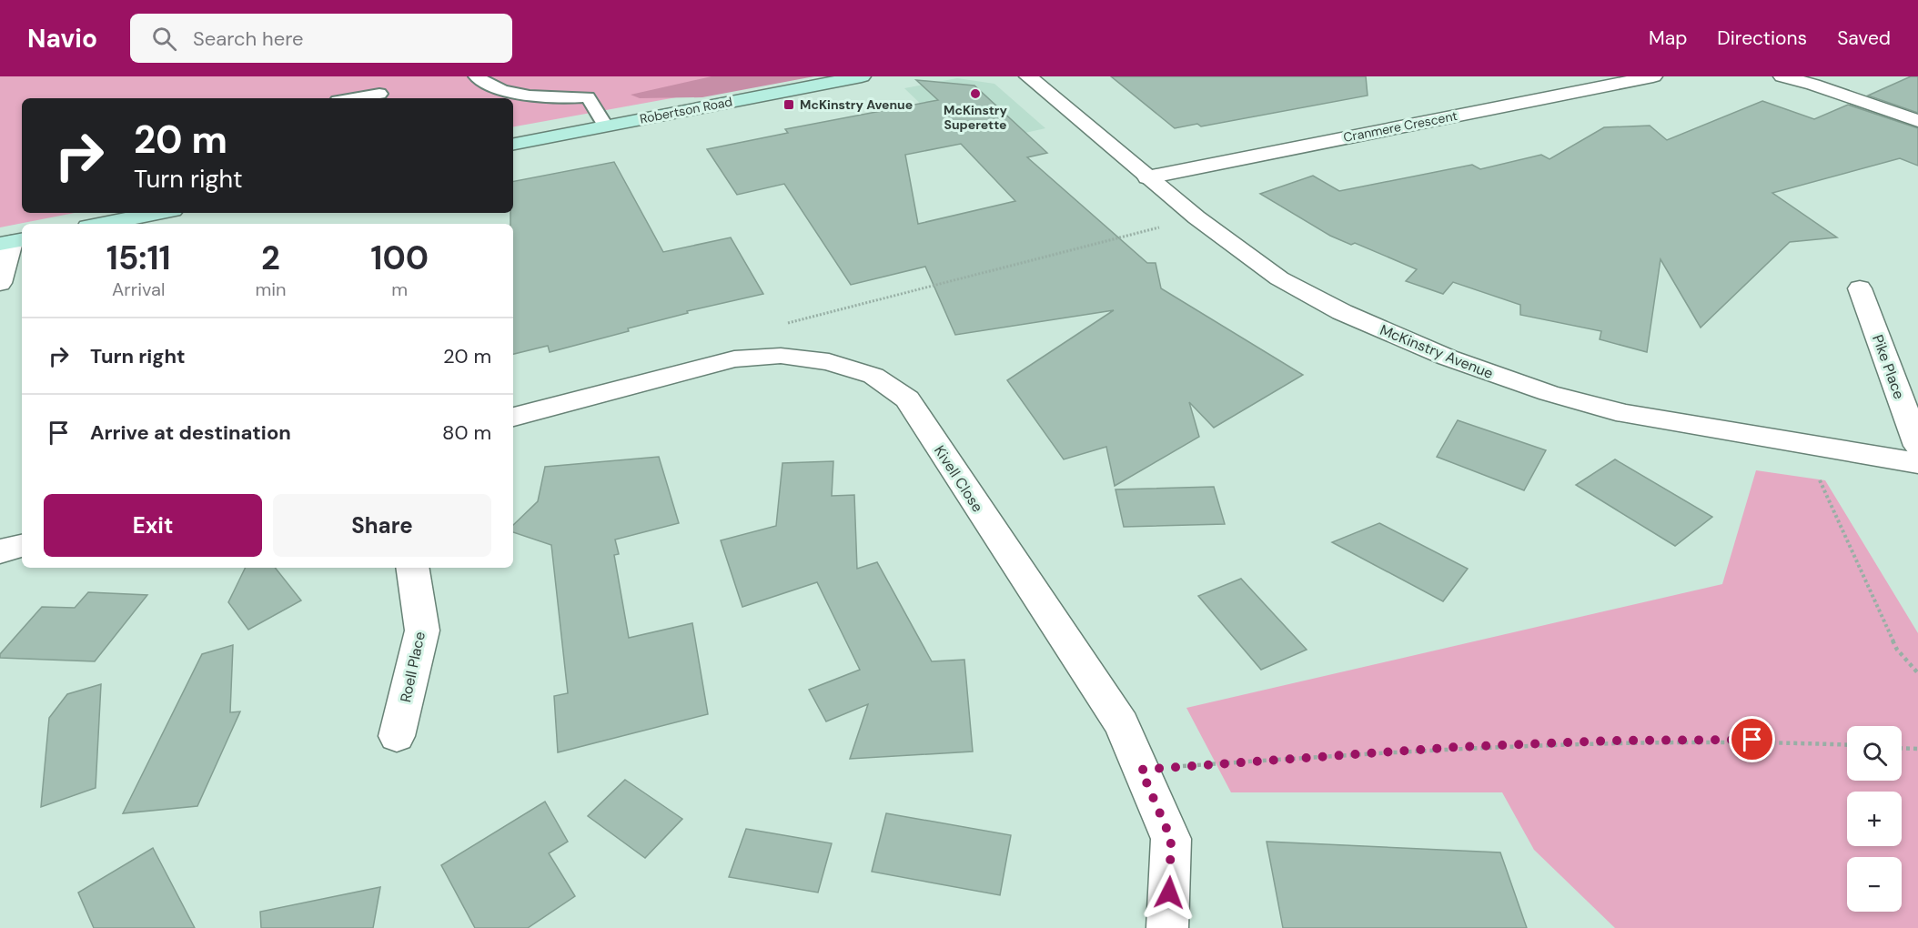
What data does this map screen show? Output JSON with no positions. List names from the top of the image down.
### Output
{
  "streets": {
    "main road": ["Robertson Road"],
    "street": [
      "Cranmere Crescent",
      "McKinstry Avenue",
      "Pike Place",
      "Kivell Close",
      "Roell Place"
    ]
  },
  "crossings": [
    ["Cranmere Crescent", "McKinstry Avenue"]
  ],
  "places": {
    "other": ["McKinstry Superette"],
    "transit": ["McKinstry Avenue"]
  },
  "page": {
    "header": "Navio",
    "search": "Search here",
    "nav": ["Map", "Directions", "Saved"],
    "turn": ["20 m", "Turn right"],
    "eta": [
      "15:11",
      "Arrival",
      "2",
      "min",
      "100",
      "m"
    ],
    "list": [
      {
        "name": "Turn right",
        "value": "20 m"
      },
      {
        "name": "Arrive at destination",
        "value": "80 m"
      }
    ],
    "buttons": ["Exit", "Share"],
    "map_buttons": ["+", "−"]
  }
}
